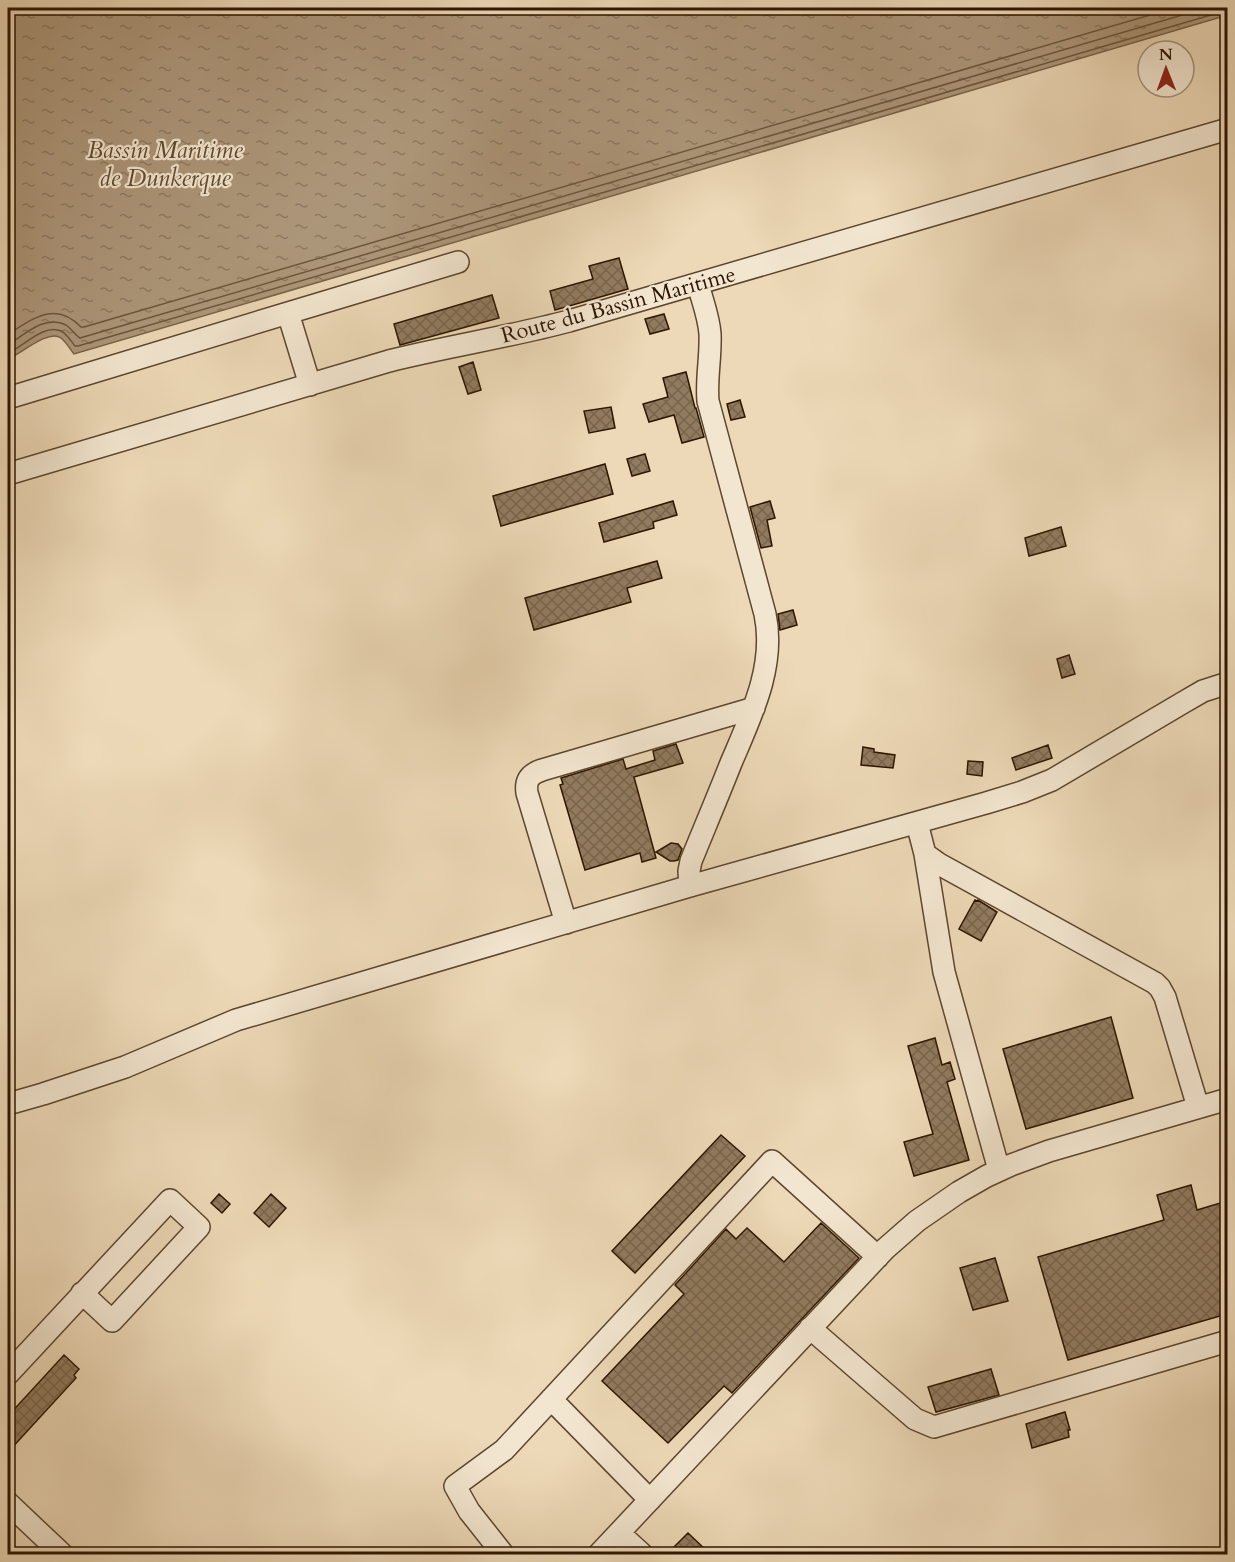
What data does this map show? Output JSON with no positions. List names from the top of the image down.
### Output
{
  "streets": {
    "street": ["Route du Bassin Maritime"]
  },
  "water": ["Bassin Maritime de Dunkerque"],
  "north": "top"
}
